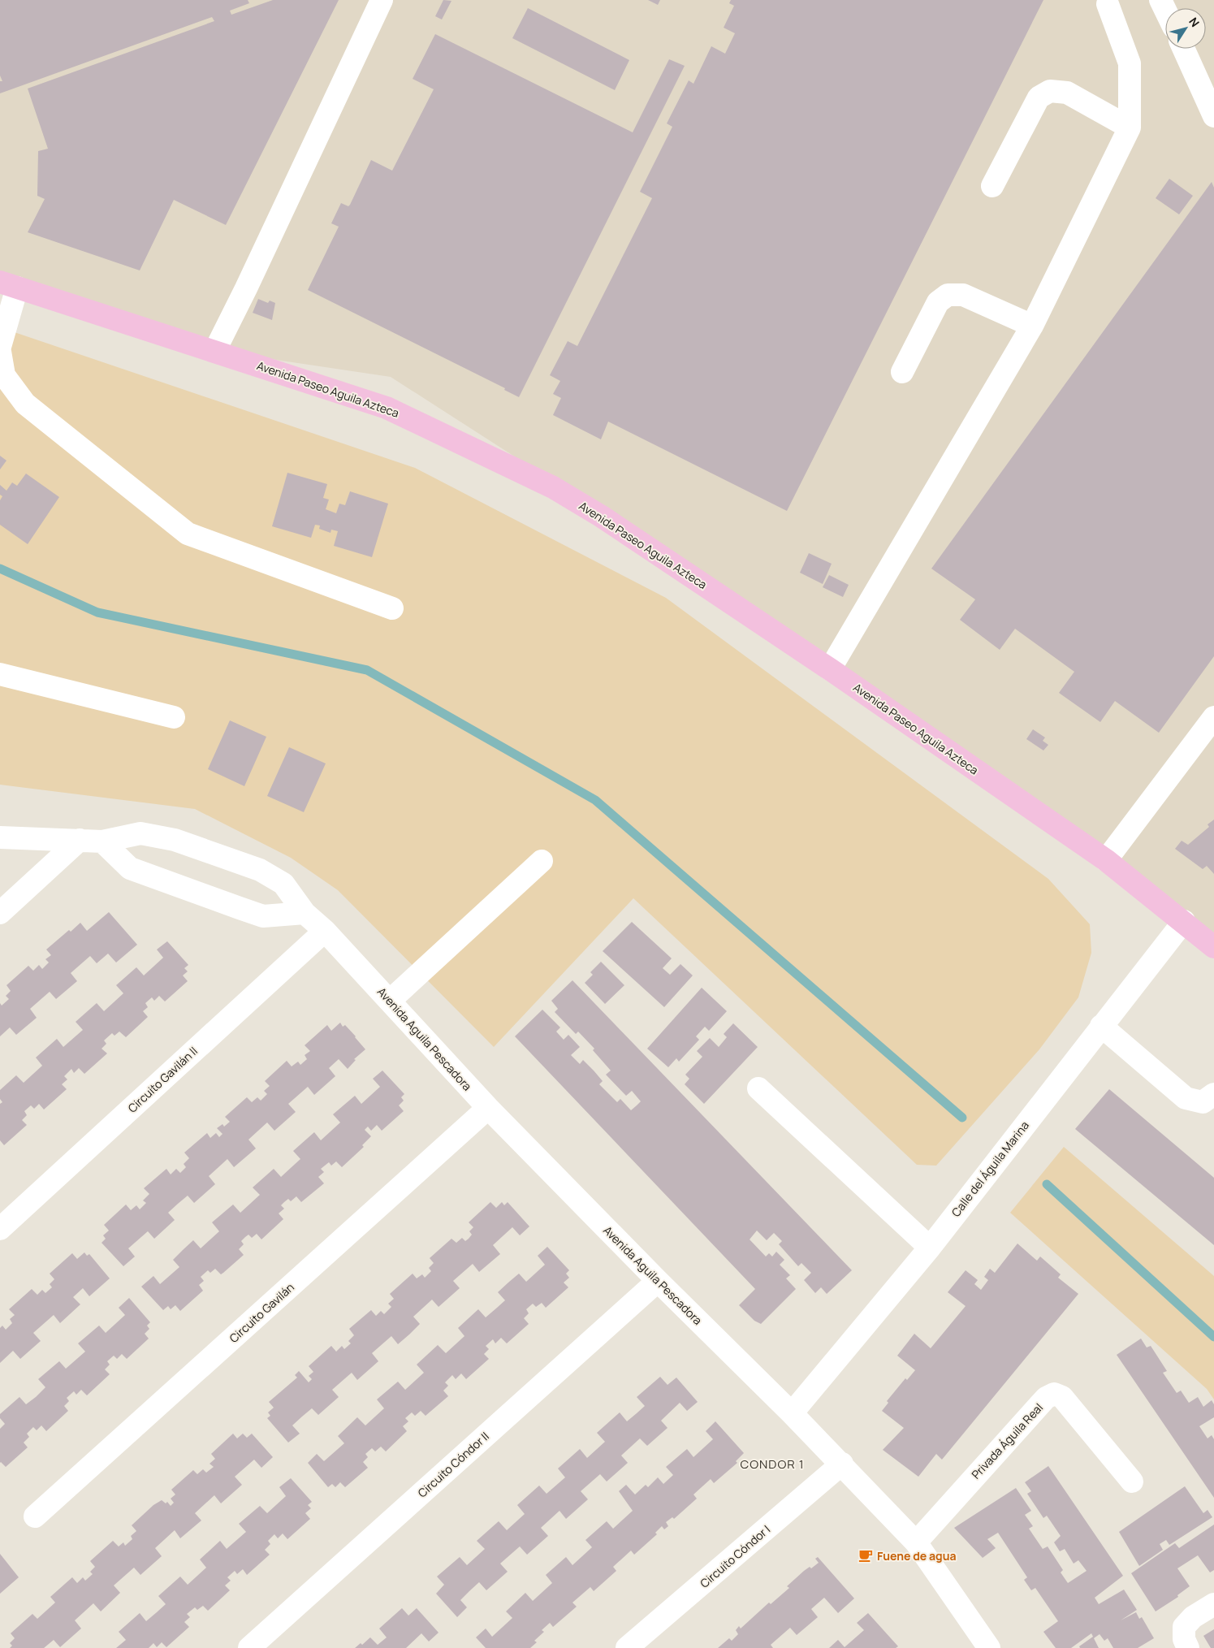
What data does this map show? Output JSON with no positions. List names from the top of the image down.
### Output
{
  "streets": {
    "main road": ["Avenida Paseo Aguila Azteca"],
    "street": [
      "Avenida Aguila Pescadora",
      "Circuito Gavilán II",
      "Calle del Águila Marina",
      "Circuito Gavilán",
      "Privada Águila Real",
      "Circuito Cóndor II",
      "Circuito Cóndor I"
    ]
  },
  "crossings": [
    ["Avenida Paseo Aguila Azteca", "Calle del Águila Marina"],
    ["Avenida Aguila Pescadora", "Circuito Gavilán II"],
    ["Avenida Aguila Pescadora", "Calle del Águila Marina"],
    ["Avenida Aguila Pescadora", "Circuito Gavilán"],
    ["Avenida Aguila Pescadora", "Privada Águila Real"],
    ["Avenida Aguila Pescadora", "Circuito Cóndor II"],
    ["Avenida Aguila Pescadora", "Circuito Cóndor I"]
  ],
  "districts": ["CONDOR 1"],
  "places": {
    "cafe": ["Fuene de agua"]
  },
  "north": "top right"
}
